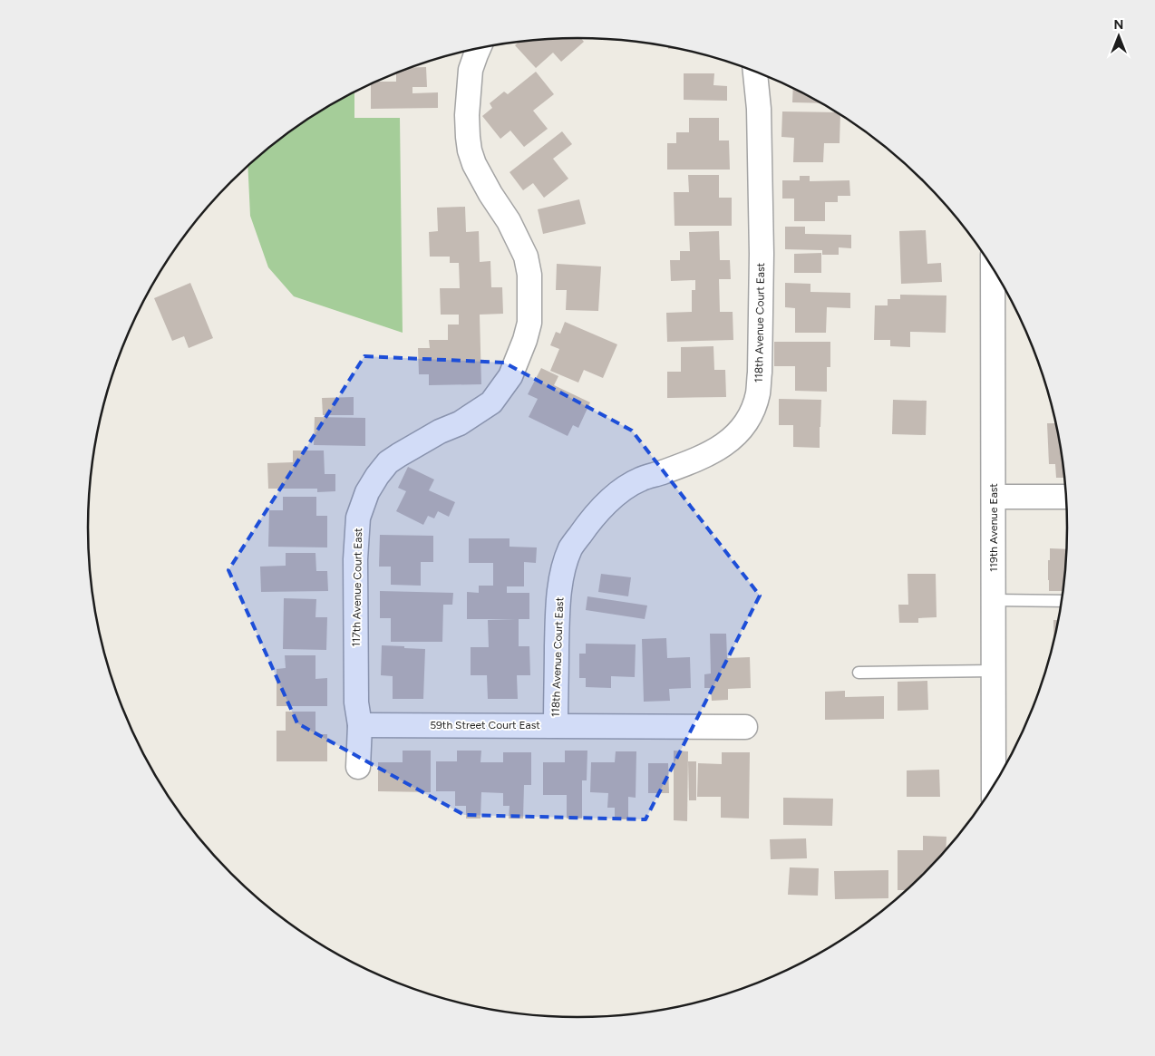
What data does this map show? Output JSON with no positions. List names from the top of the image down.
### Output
{
  "streets": {
    "street": [
      "118th Avenue Court East",
      "119th Avenue East",
      "117th Avenue Court East",
      "59th Street Court East"
    ]
  },
  "crossings": [
    ["118th Avenue Court East", "59th Street Court East"],
    ["117th Avenue Court East", "59th Street Court East"]
  ],
  "north": "top"
}
